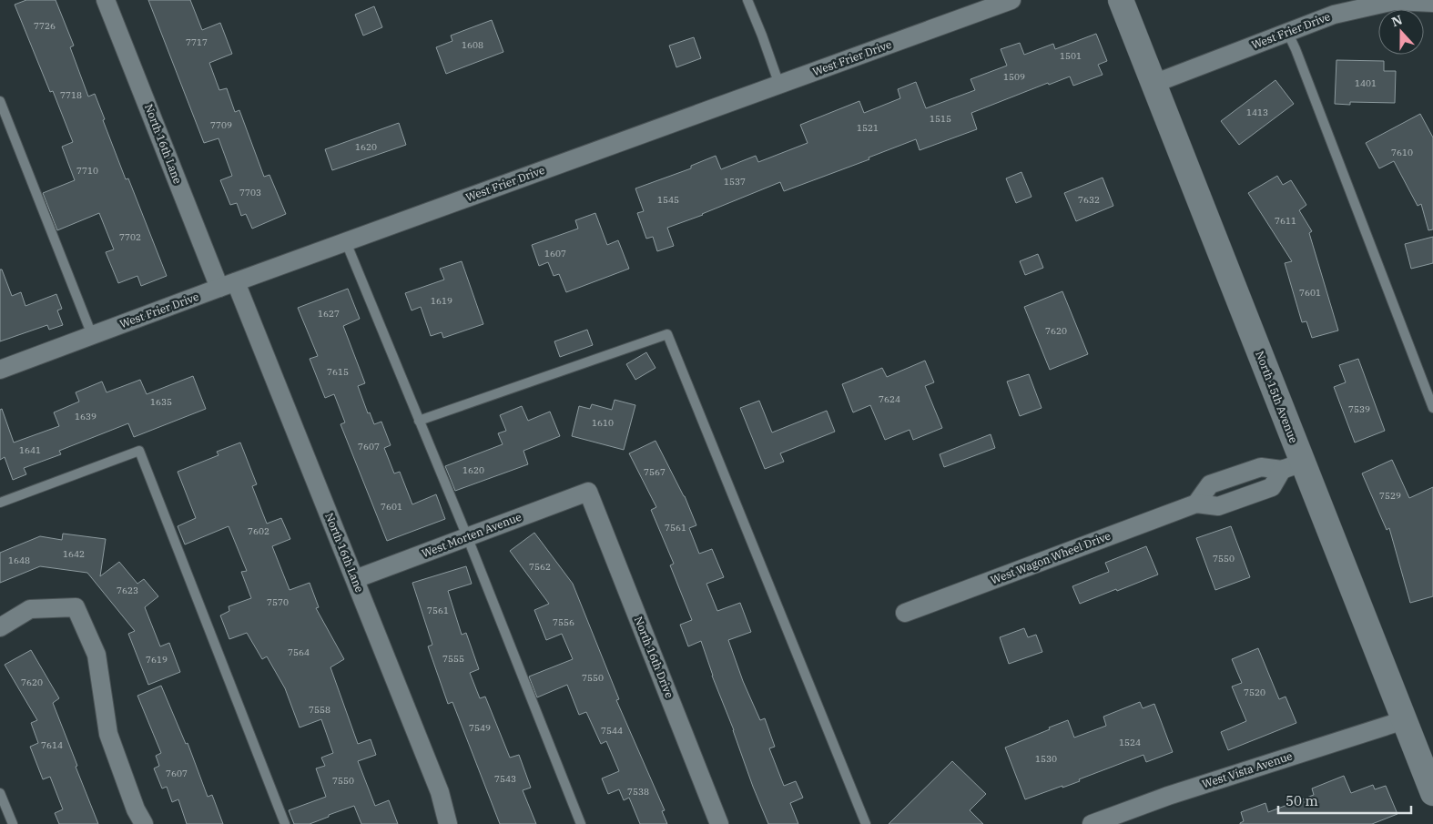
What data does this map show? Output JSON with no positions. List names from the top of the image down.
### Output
{
  "streets": {
    "street": [
      "West Frier Drive",
      "North 16th Lane",
      "North 15th Avenue",
      "West Morten Avenue",
      "West Wagon Wheel Drive",
      "North 16th Drive",
      "West Vista Avenue"
    ]
  },
  "crossings": [
    ["West Frier Drive", "North 16th Lane"],
    ["West Frier Drive", "North 15th Avenue"],
    ["North 16th Lane", "West Morten Avenue"],
    ["North 15th Avenue", "West Wagon Wheel Drive"],
    ["North 15th Avenue", "West Vista Avenue"],
    ["West Morten Avenue", "North 16th Drive"]
  ],
  "house_numbers": [
    "7726",
    "7717",
    "1608",
    "1501",
    "1509",
    "1401",
    "7718",
    "1413",
    "1515",
    "7709",
    "1521",
    "1620",
    "7610",
    "7710",
    "1537",
    "7703",
    "1545",
    "7632",
    "7611",
    "7702",
    "1607",
    "7601",
    "1619",
    "1627",
    "7620",
    "7615",
    "7624",
    "1635",
    "7539",
    "1639",
    "1610",
    "7607",
    "1641",
    "1620",
    "7567",
    "7529",
    "7601",
    "7561",
    "7602",
    "1642",
    "7550",
    "1648",
    "7562",
    "7623",
    "7570",
    "7561",
    "7556",
    "7564",
    "7555",
    "7619",
    "7550",
    "7620",
    "7520",
    "7558",
    "7549",
    "7544",
    "1524",
    "7614",
    "1530",
    "7607",
    "7543",
    "7550",
    "7538"
  ],
  "scale_bar": "50 m",
  "north": "top"
}
